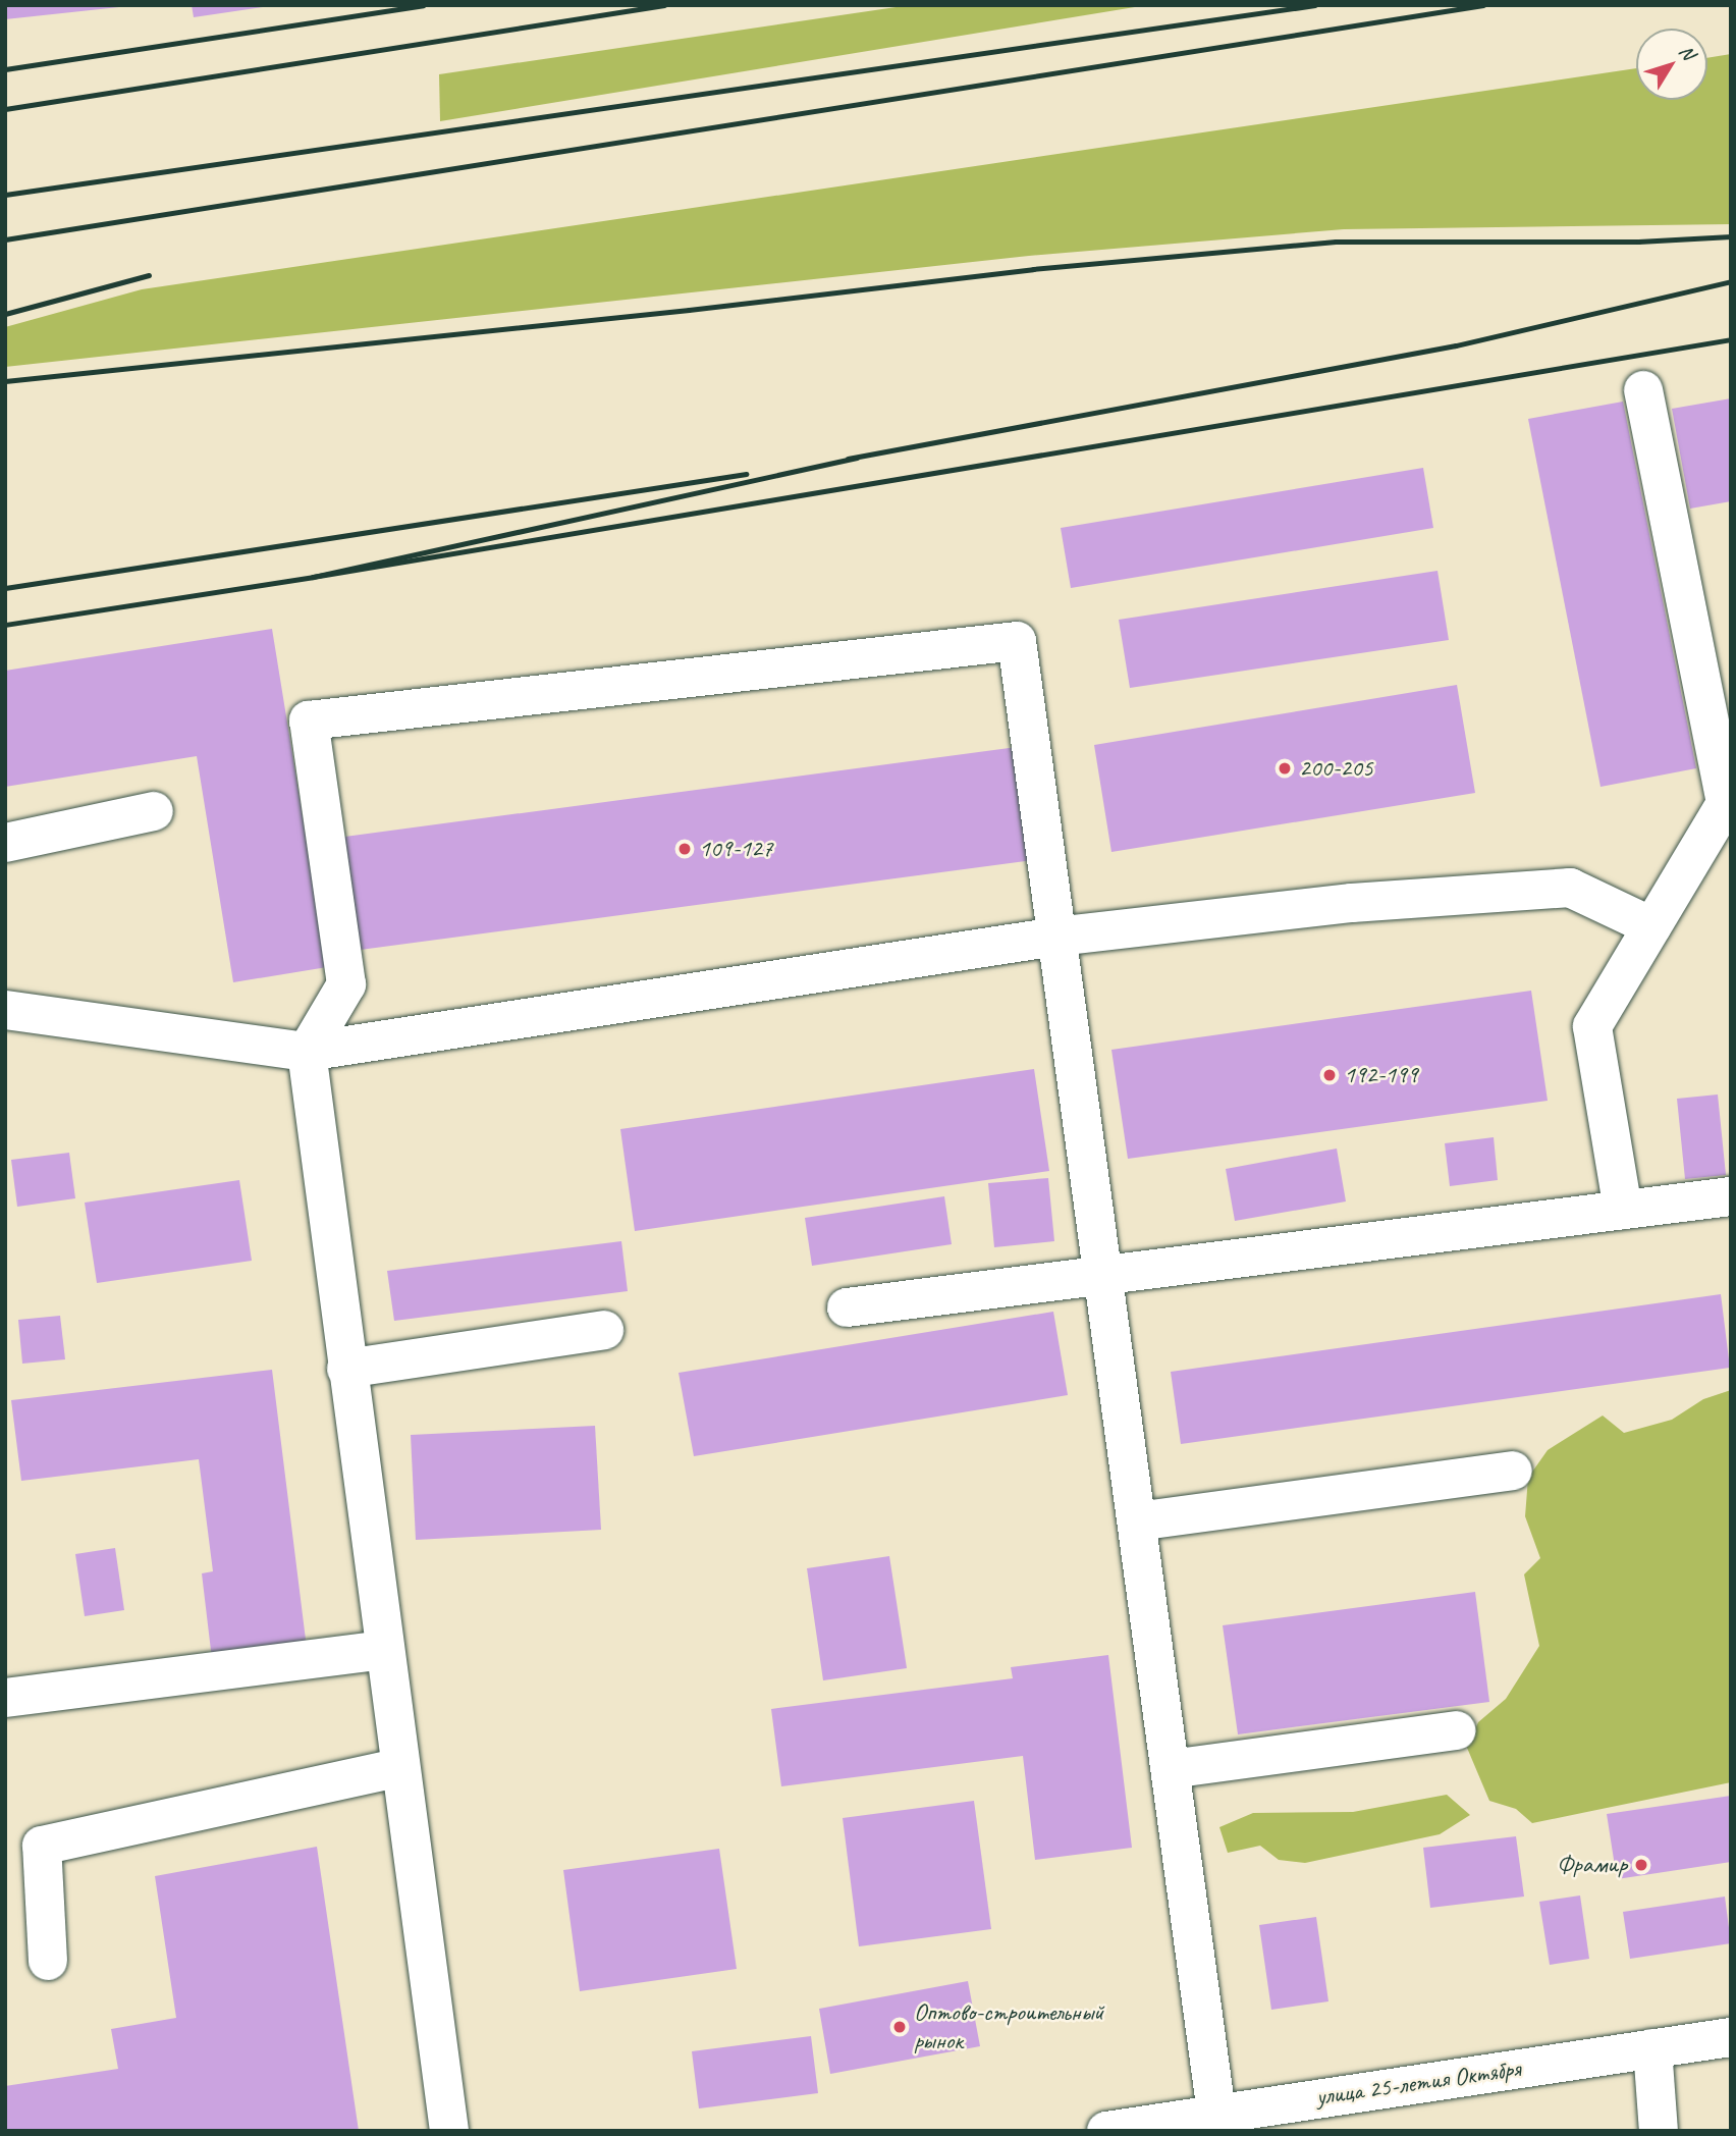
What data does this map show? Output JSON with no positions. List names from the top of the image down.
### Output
{
  "streets": {
    "street": ["улица 25-летия Октября"]
  },
  "places": [
    "200-205",
    "109-127",
    "192-199",
    "Фрамир",
    "Оптово-строительный рынок"
  ],
  "north": "top right"
}
